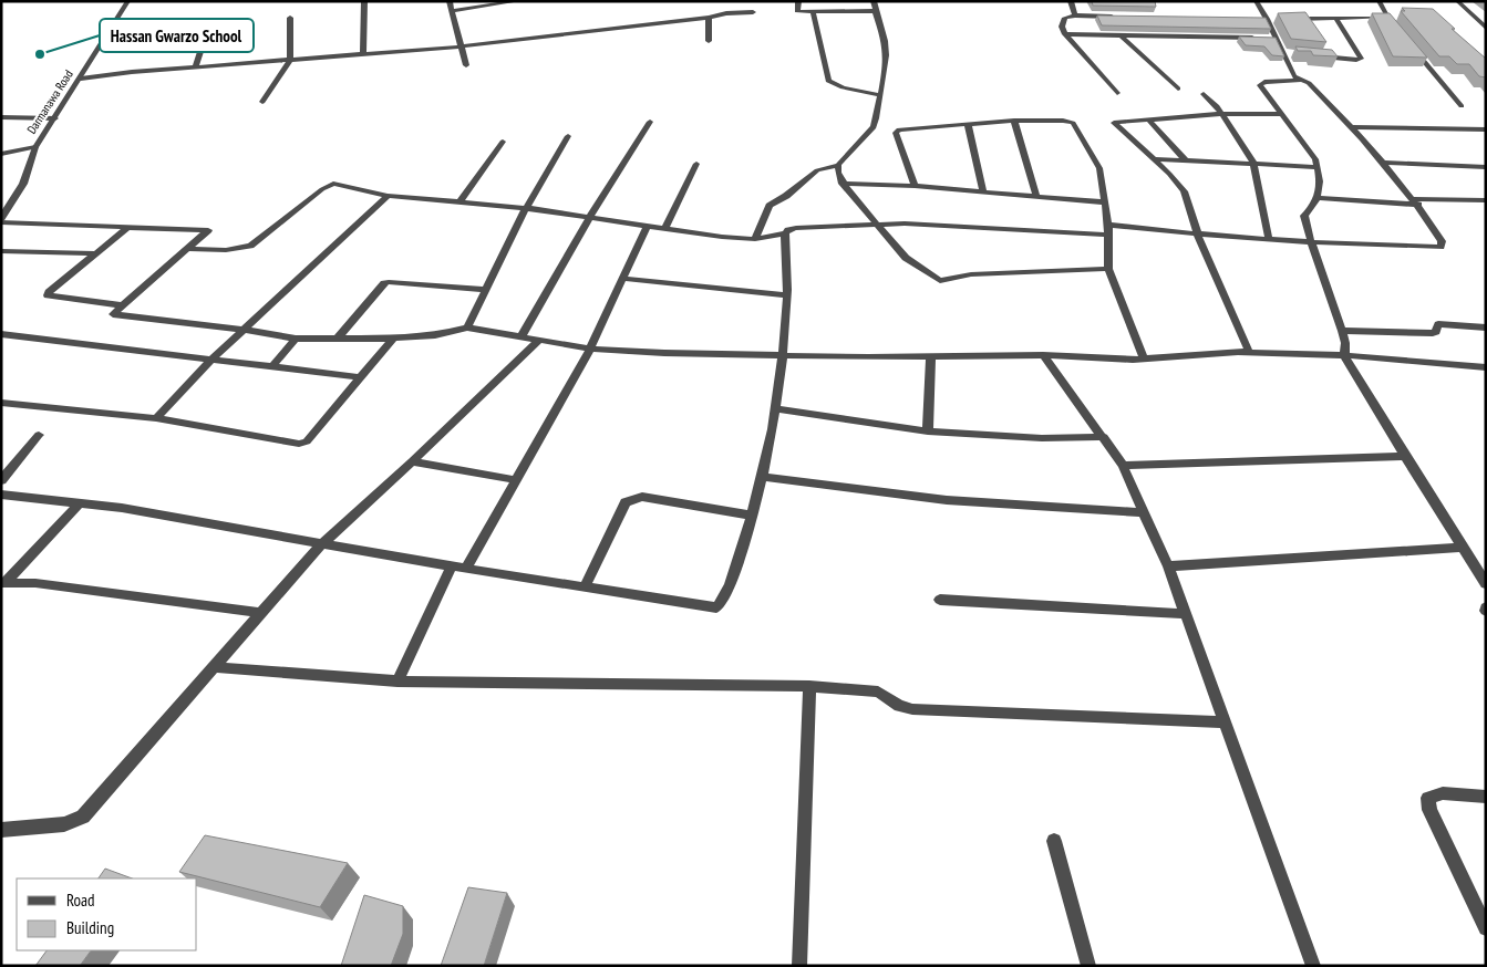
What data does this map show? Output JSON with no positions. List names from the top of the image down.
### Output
{
  "streets": {
    "street": ["Darmanawa Road"]
  },
  "places": ["Hassan Gwarzo School"],
  "legend": ["Road", "Building"]
}
